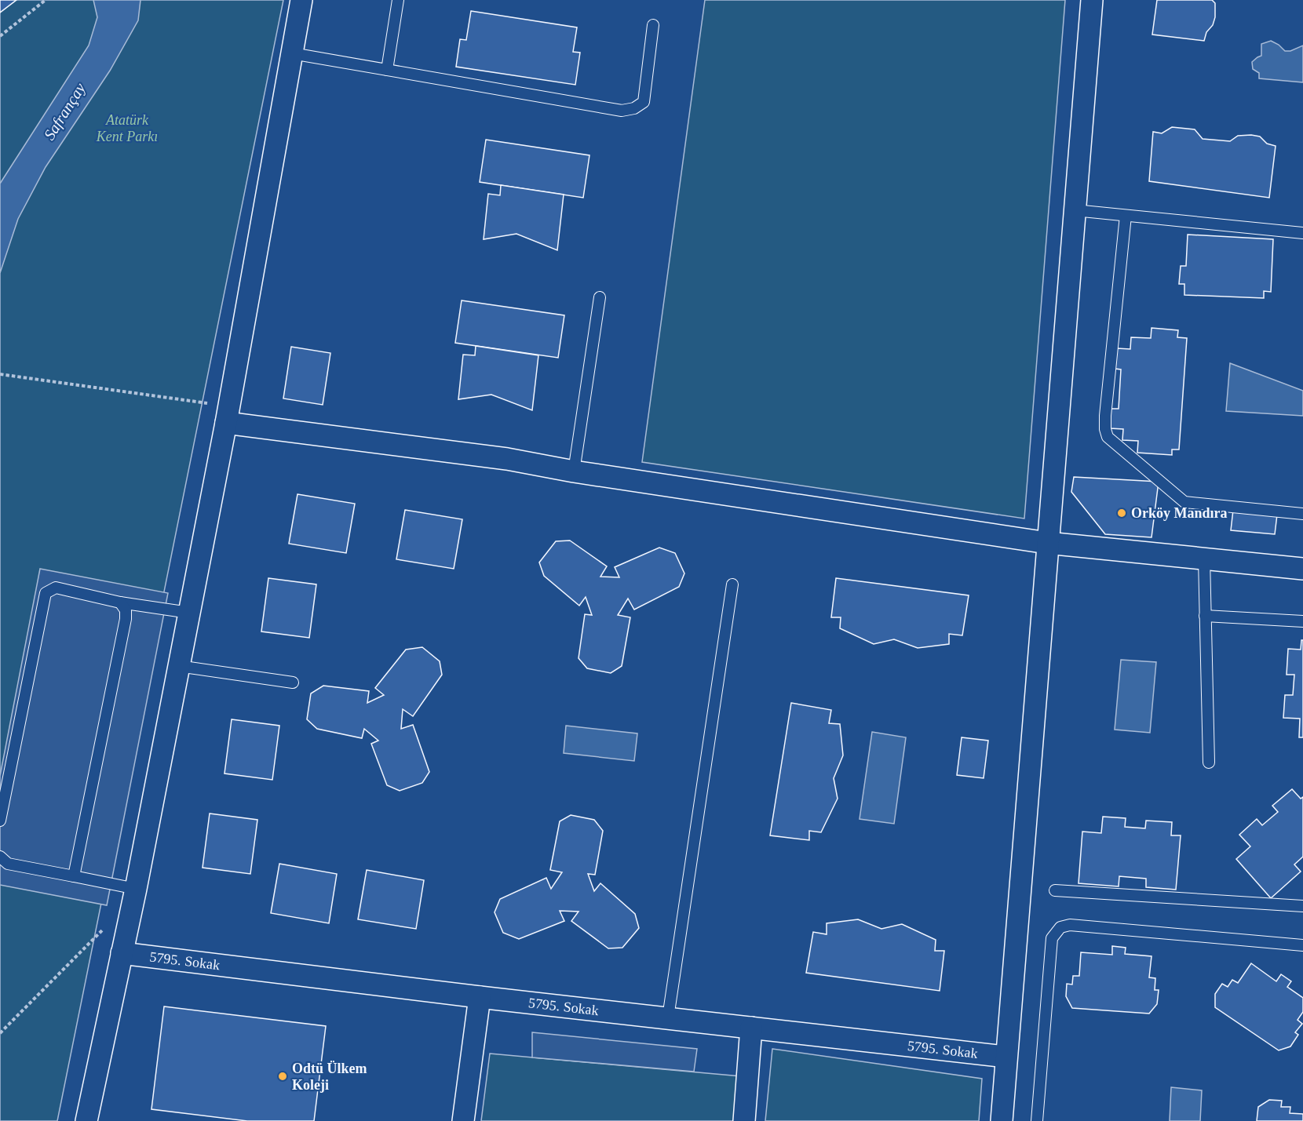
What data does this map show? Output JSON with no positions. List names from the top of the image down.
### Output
{
  "streets": {
    "street": ["5795. Sokak"]
  },
  "water": ["Safrançay"],
  "parks": ["Atatürk Kent Parkı"],
  "places": ["Orköy Mandıra", "Odtü Ülkem Koleji"]
}
